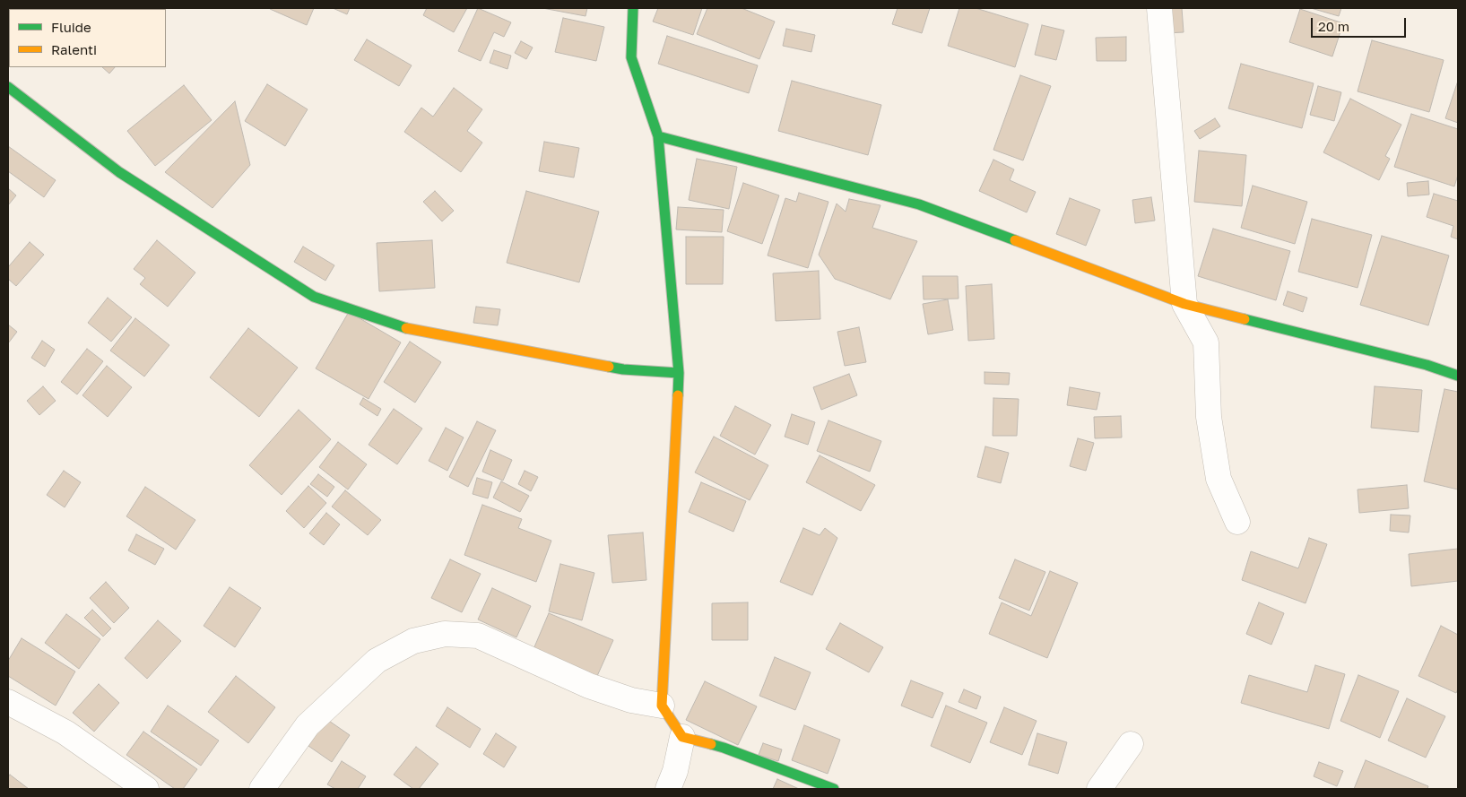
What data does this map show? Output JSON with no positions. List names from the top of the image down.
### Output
{
  "legend": ["Fluide", "Ralenti"],
  "scale_bar": "20 m"
}
